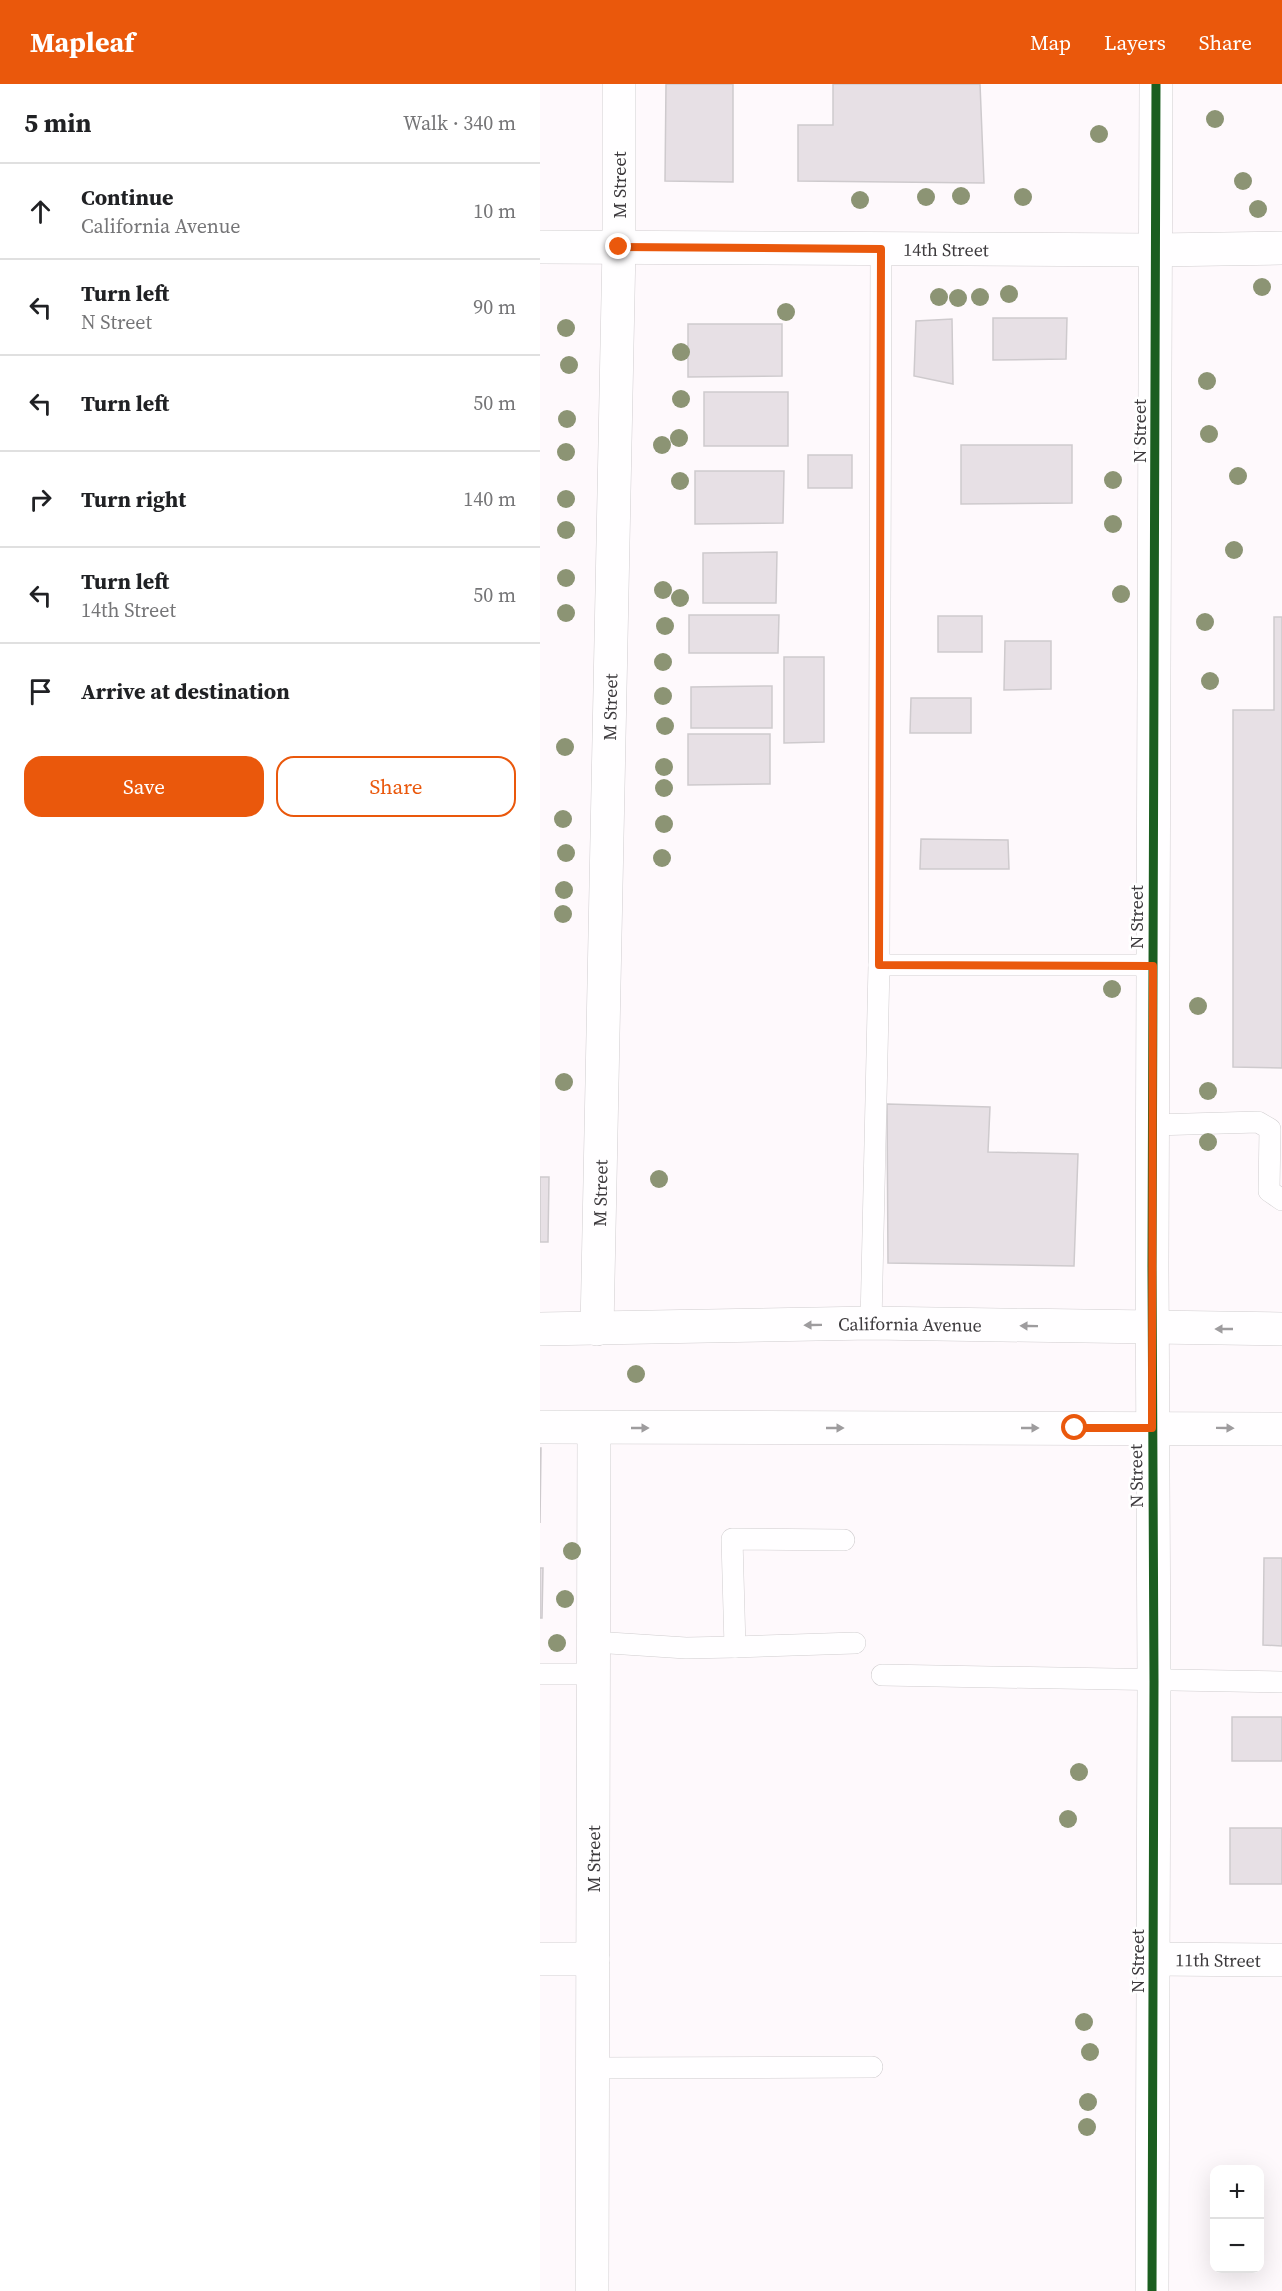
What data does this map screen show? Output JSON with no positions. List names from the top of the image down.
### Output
{
  "streets": {
    "street": [
      "M Street",
      "14th Street",
      "N Street",
      "California Avenue",
      "11th Street"
    ]
  },
  "crossings": [
    ["M Street", "14th Street"],
    ["M Street", "California Avenue"],
    ["14th Street", "N Street"],
    ["N Street", "California Avenue"],
    ["N Street", "11th Street"]
  ],
  "page": {
    "header": "Mapleaf",
    "nav": ["Map", "Layers", "Share"],
    "heading": ["5 min", "Walk · 340 m"],
    "list": [
      ["Continue", "California Avenue", "10 m"],
      ["Turn left", "N Street", "90 m"],
      ["Turn left", "50 m"],
      ["Turn right", "140 m"],
      ["Turn left", "14th Street", "50 m"],
      "Arrive at destination"
    ],
    "buttons": ["Save", "Share"],
    "map_buttons": ["+", "−"]
  }
}
